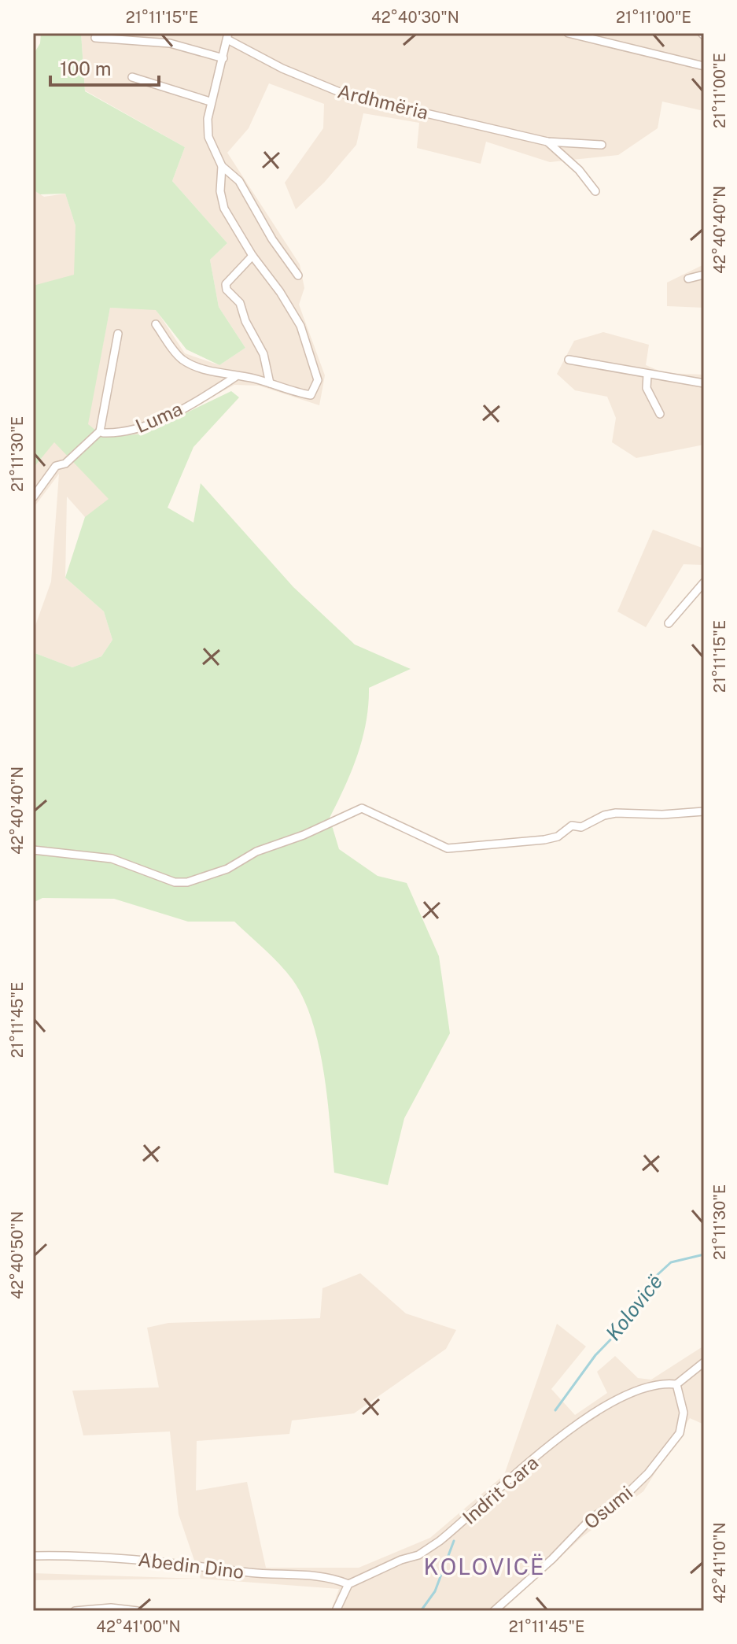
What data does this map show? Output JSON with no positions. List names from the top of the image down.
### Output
{
  "streets": {
    "street": [
      "Ardhmëria",
      "Luma",
      "Indrit Cara",
      "Osumi",
      "Abedin Dino"
    ]
  },
  "crossings": [
    ["Indrit Cara", "Osumi"],
    ["Indrit Cara", "Abedin Dino"]
  ],
  "districts": ["KOLOVICË"],
  "water": ["Kolovicë"],
  "scale_bar": "100 m",
  "coordinates": [
    "21°11'15\"E",
    "42°40'30\"N",
    "21°11'00\"E",
    "42°40'40\"N",
    "21°11'30\"E",
    "21°11'45\"E",
    "42°40'50\"N",
    "42°41'10\"N",
    "42°41'00\"N"
  ]
}
